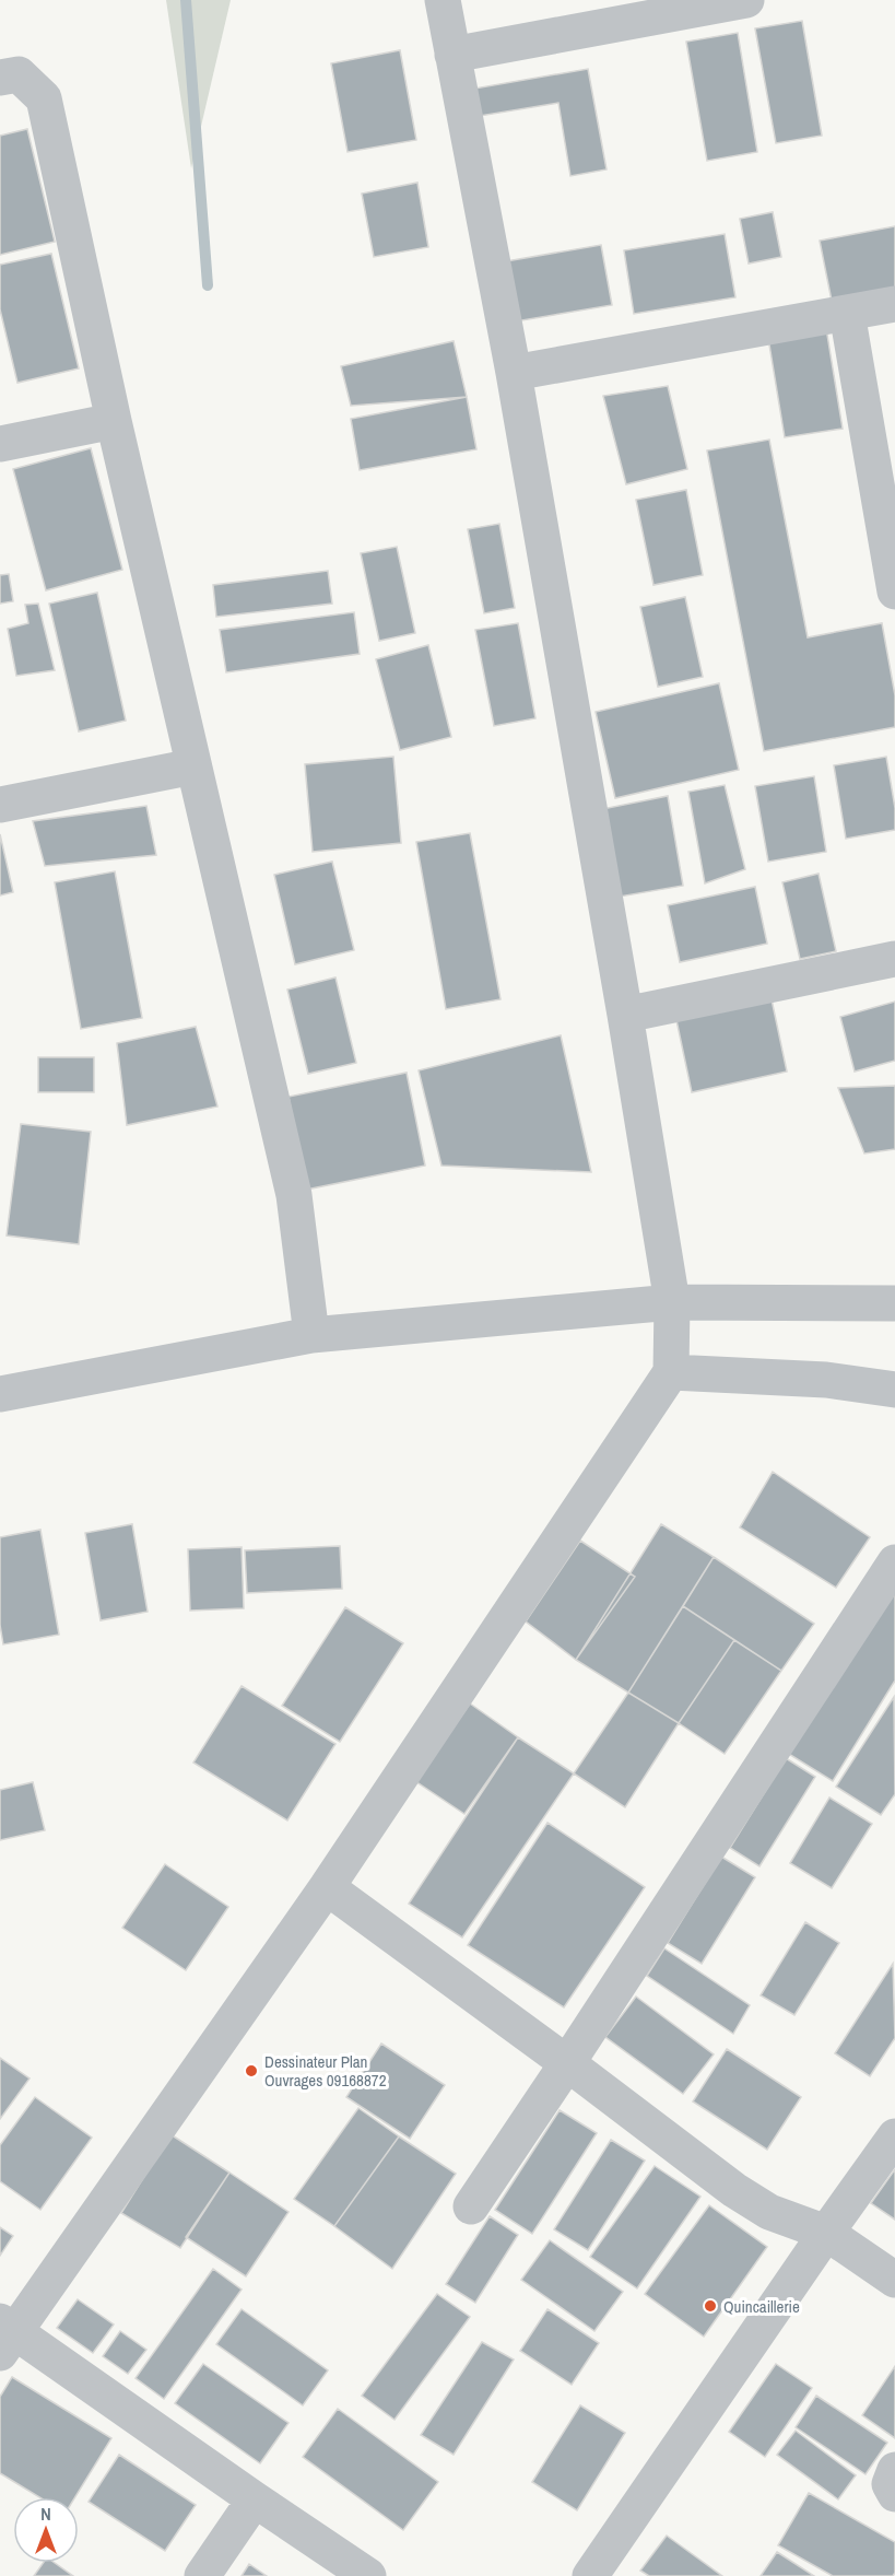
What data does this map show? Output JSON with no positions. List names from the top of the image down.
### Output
{
  "places": ["Dessinateur Plan Ouvrages 09168872", "Quincaillerie"],
  "north": "top"
}
